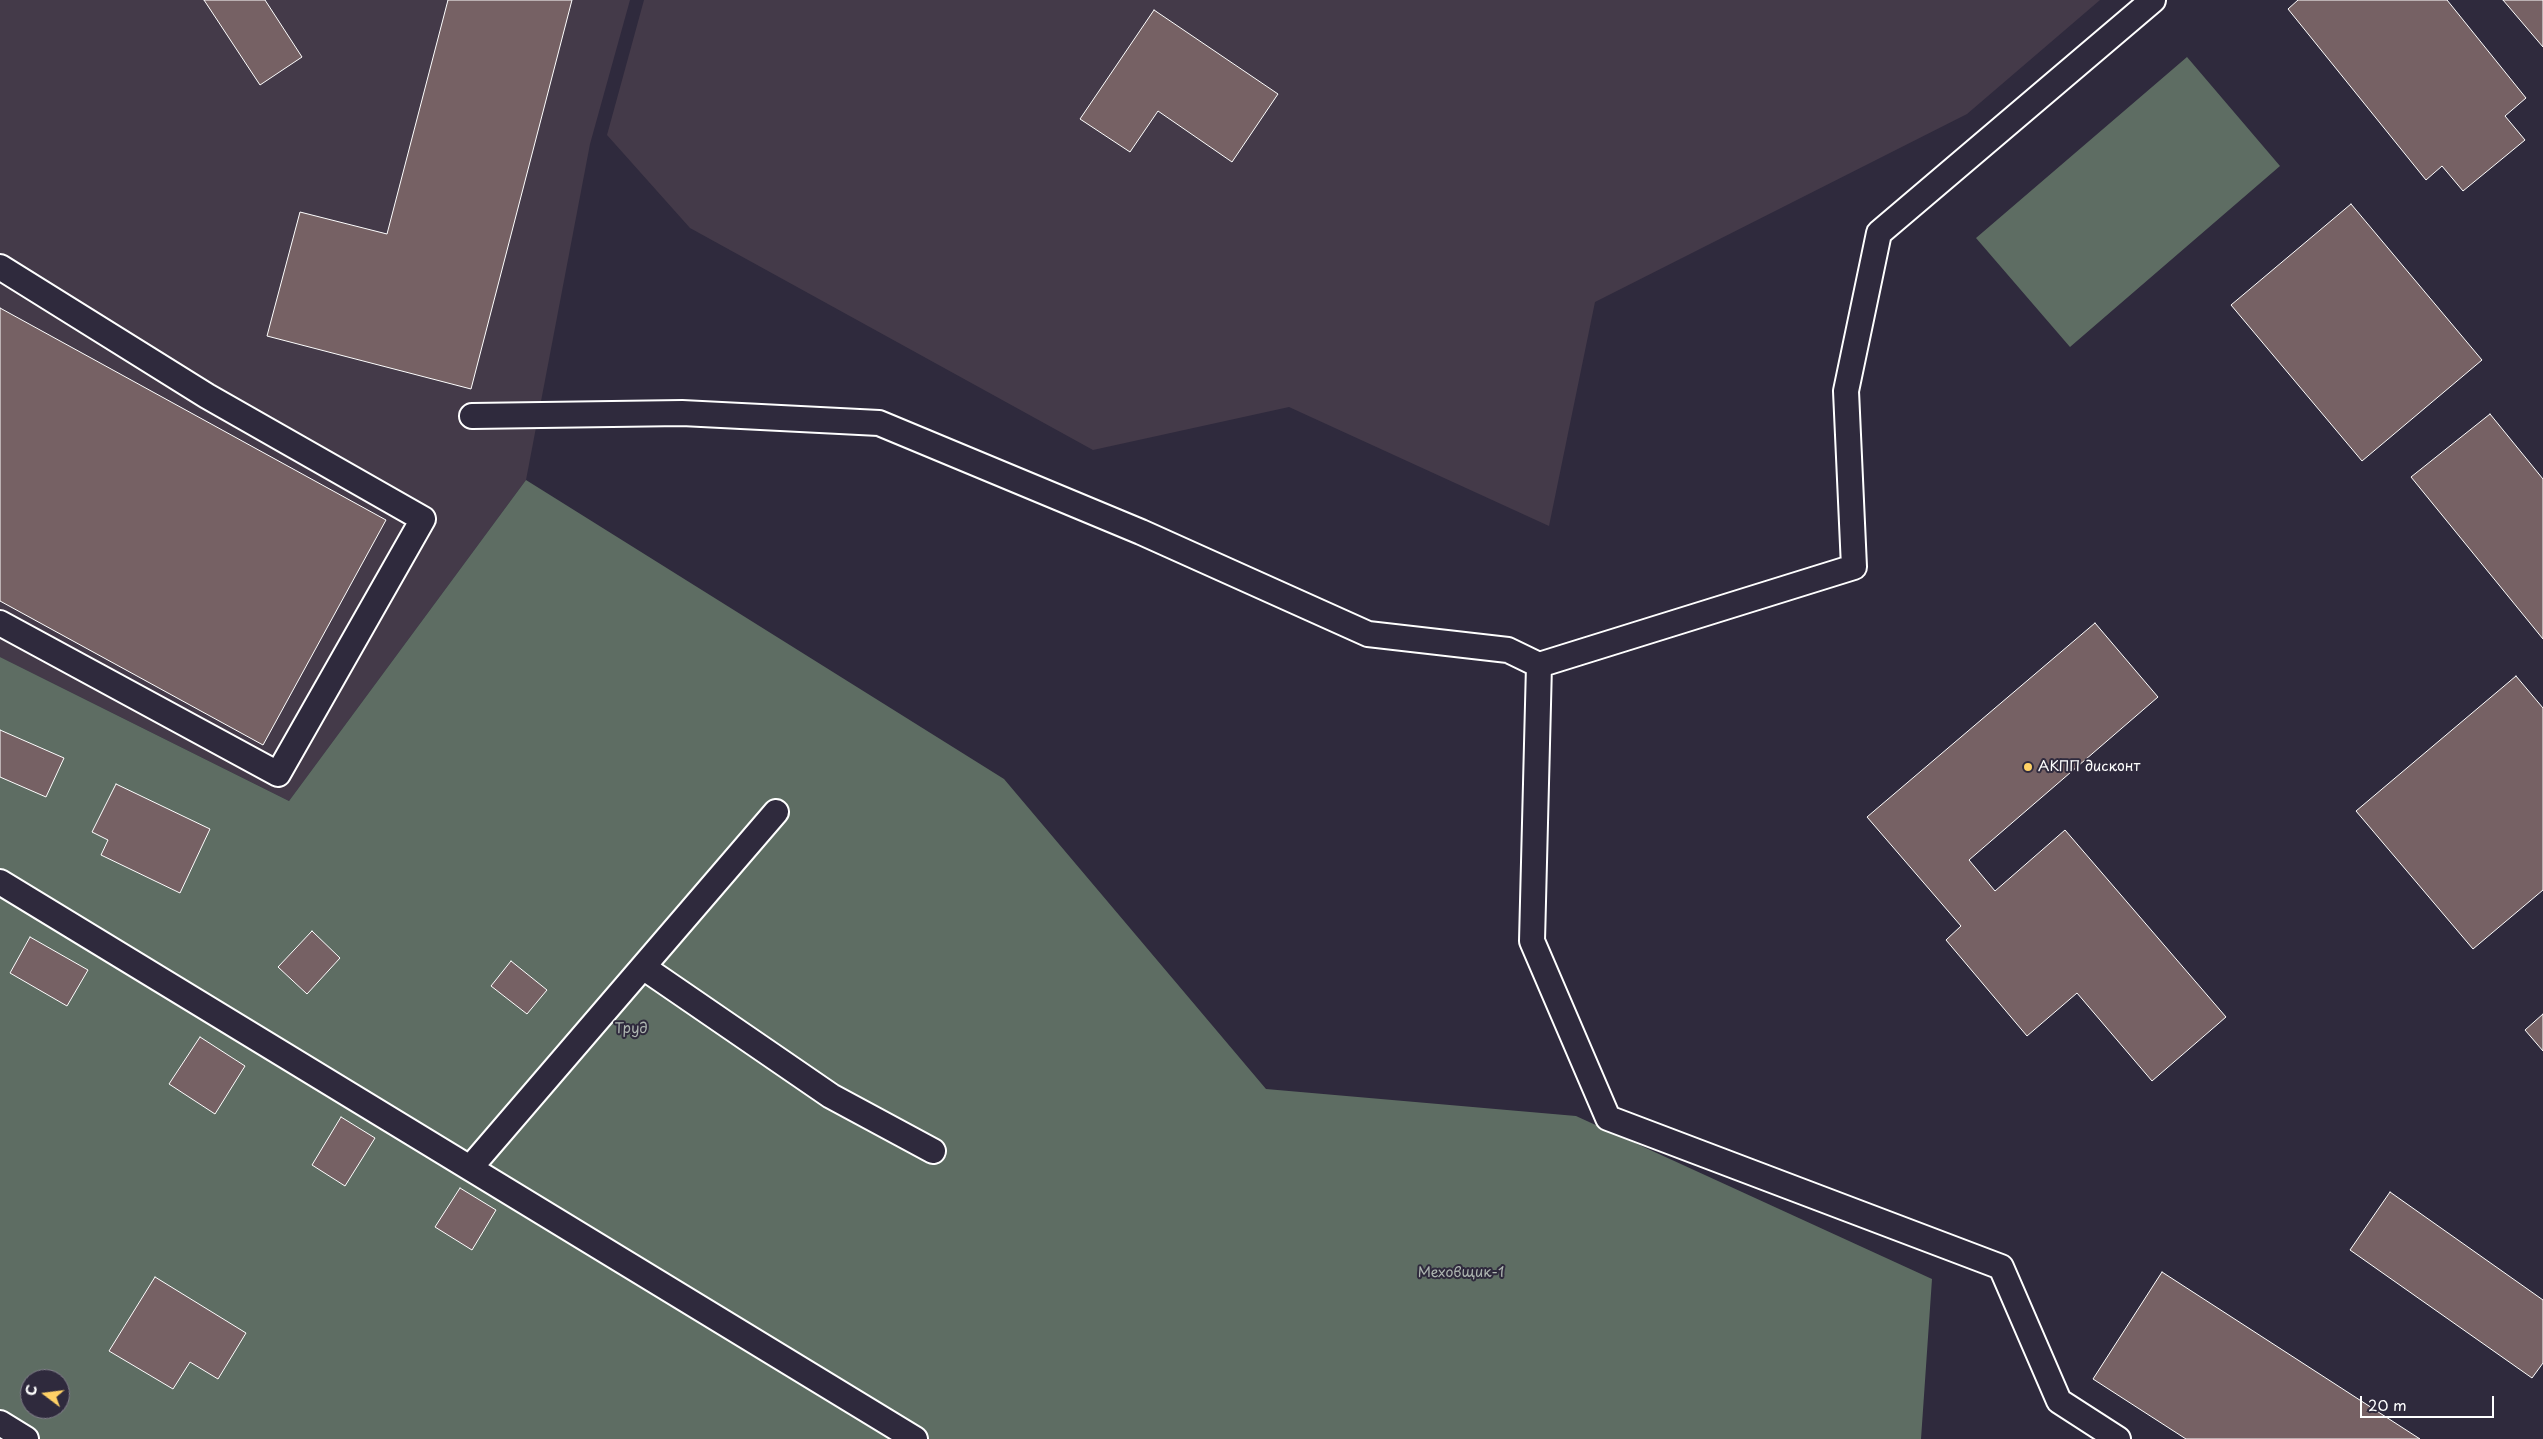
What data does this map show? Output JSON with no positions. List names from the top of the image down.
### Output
{
  "parks": ["Труд", "Меховщик-1"],
  "places": ["АКПП дисконт"],
  "scale_bar": "20 m",
  "north": "left"
}
